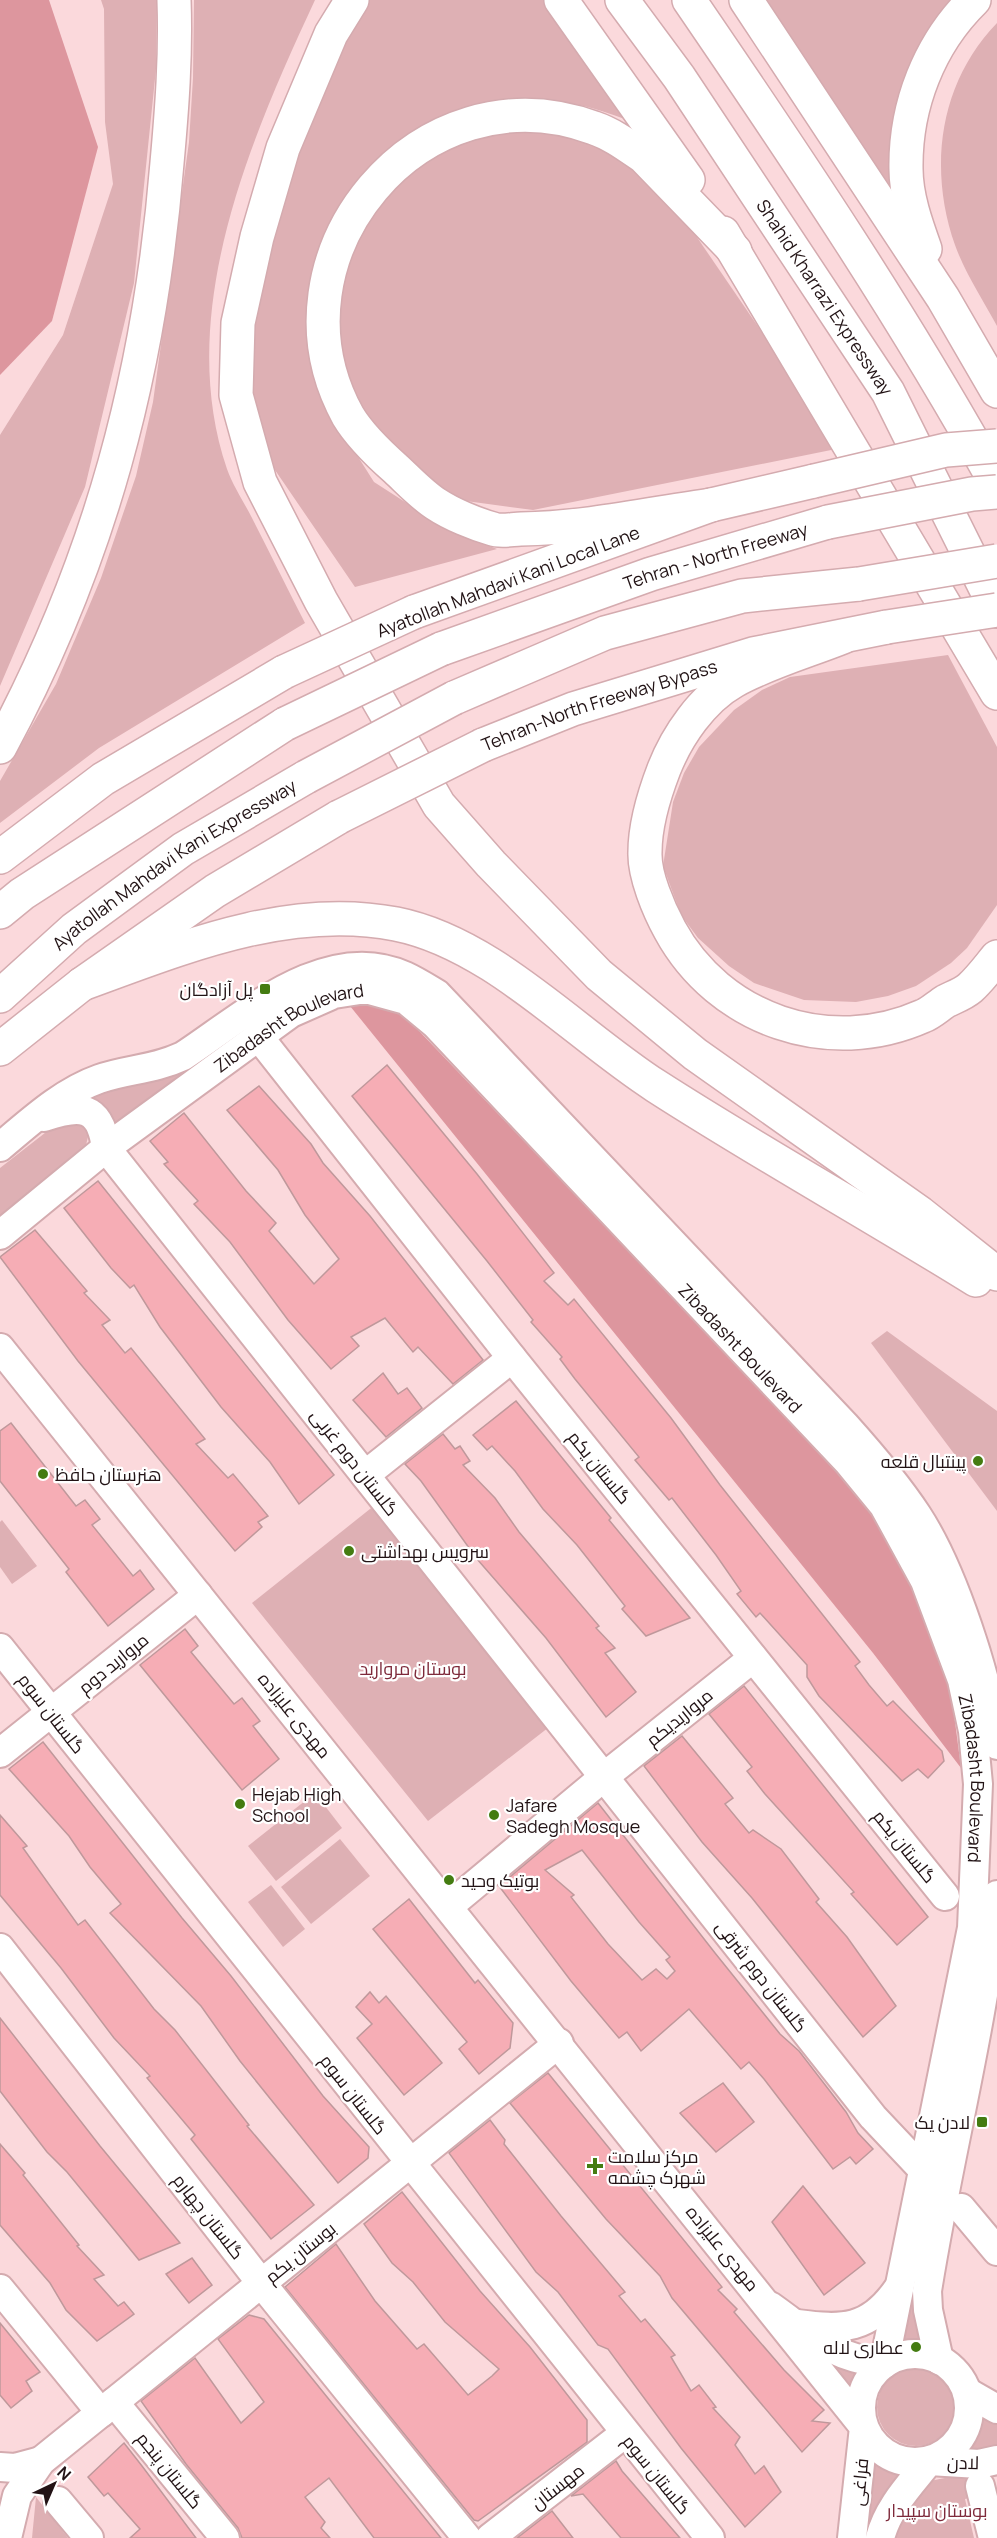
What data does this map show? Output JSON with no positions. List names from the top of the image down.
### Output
{
  "streets": {
    "main road": [
      "Shahid Kharrazi Expressway",
      "Tehran - North Freeway",
      "Ayatollah Mahdavi Kani Local Lane",
      "Tehran-North Freeway Bypass",
      "Ayatollah Mahdavi Kani Expressway"
    ],
    "street": [
      "Zibadasht Boulevard",
      "گلستان دوم غربی",
      "گلستان یکم",
      "مروارید دوم",
      "گلستان سوم",
      "مهدی علیزاده",
      "مرواریدیکم",
      "گلستان دوم شرقی",
      "گلستان چهارم",
      "بوستان یکم",
      "لادن",
      "گلستان پنجم",
      "فراغی",
      "مهستان"
    ]
  },
  "crossings": [
    ["Shahid Kharrazi Expressway", "Tehran-North Freeway Bypass"],
    ["Zibadasht Boulevard", "گلستان دوم غربی"],
    ["Zibadasht Boulevard", "گلستان یکم"],
    ["Zibadasht Boulevard", "گلستان دوم شرقی"],
    ["Zibadasht Boulevard", "لادن"],
    ["Zibadasht Boulevard", "فراغی"],
    ["گلستان دوم غربی", "مرواریدیکم"],
    ["گلستان دوم غربی", "گلستان دوم شرقی"],
    ["گلستان یکم", "مرواریدیکم"],
    ["مروارید دوم", "گلستان سوم"],
    ["مروارید دوم", "مهدی علیزاده"],
    ["گلستان سوم", "بوستان یکم"],
    ["گلستان سوم", "مهستان"],
    ["مهدی علیزاده", "مرواریدیکم"],
    ["مهدی علیزاده", "بوستان یکم"],
    ["مرواریدیکم", "گلستان دوم شرقی"],
    ["گلستان چهارم", "بوستان یکم"],
    ["بوستان یکم", "گلستان پنجم"],
    ["لادن", "فراغی"]
  ],
  "parks": ["بوستان مروارید", "بوستان سپیدار"],
  "places": {
    "transit": ["پل آزادگان", "لادن یک"],
    "other": [
      "پینتبال قلعه",
      "هنرستان حافظ",
      "سرویس بهداشتی",
      "Hejab High School",
      "Jafare Sadegh Mosque",
      "بوتیک وحید",
      "عطاری لاله"
    ],
    "health": ["مرکز سلامت شهرک چشمه"]
  },
  "north": "top right"
}
